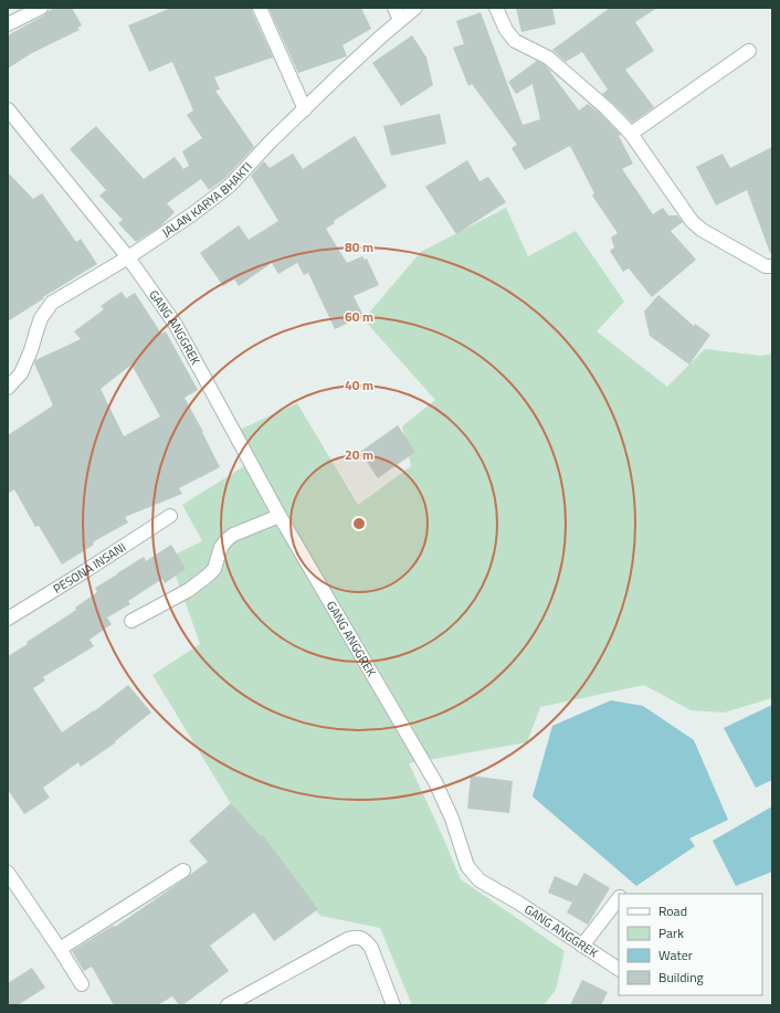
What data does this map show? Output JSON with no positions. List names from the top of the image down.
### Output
{
  "streets": {
    "street": ["JALAN KARYA BHAKTI", "GANG ANGGREK", "PESONA INSANI"]
  },
  "crossings": [
    ["JALAN KARYA BHAKTI", "GANG ANGGREK"]
  ],
  "legend": [
    "Road",
    "Park",
    "Water",
    "Building"
  ],
  "rings": [
    "80 m",
    "60 m",
    "40 m",
    "20 m"
  ]
}
